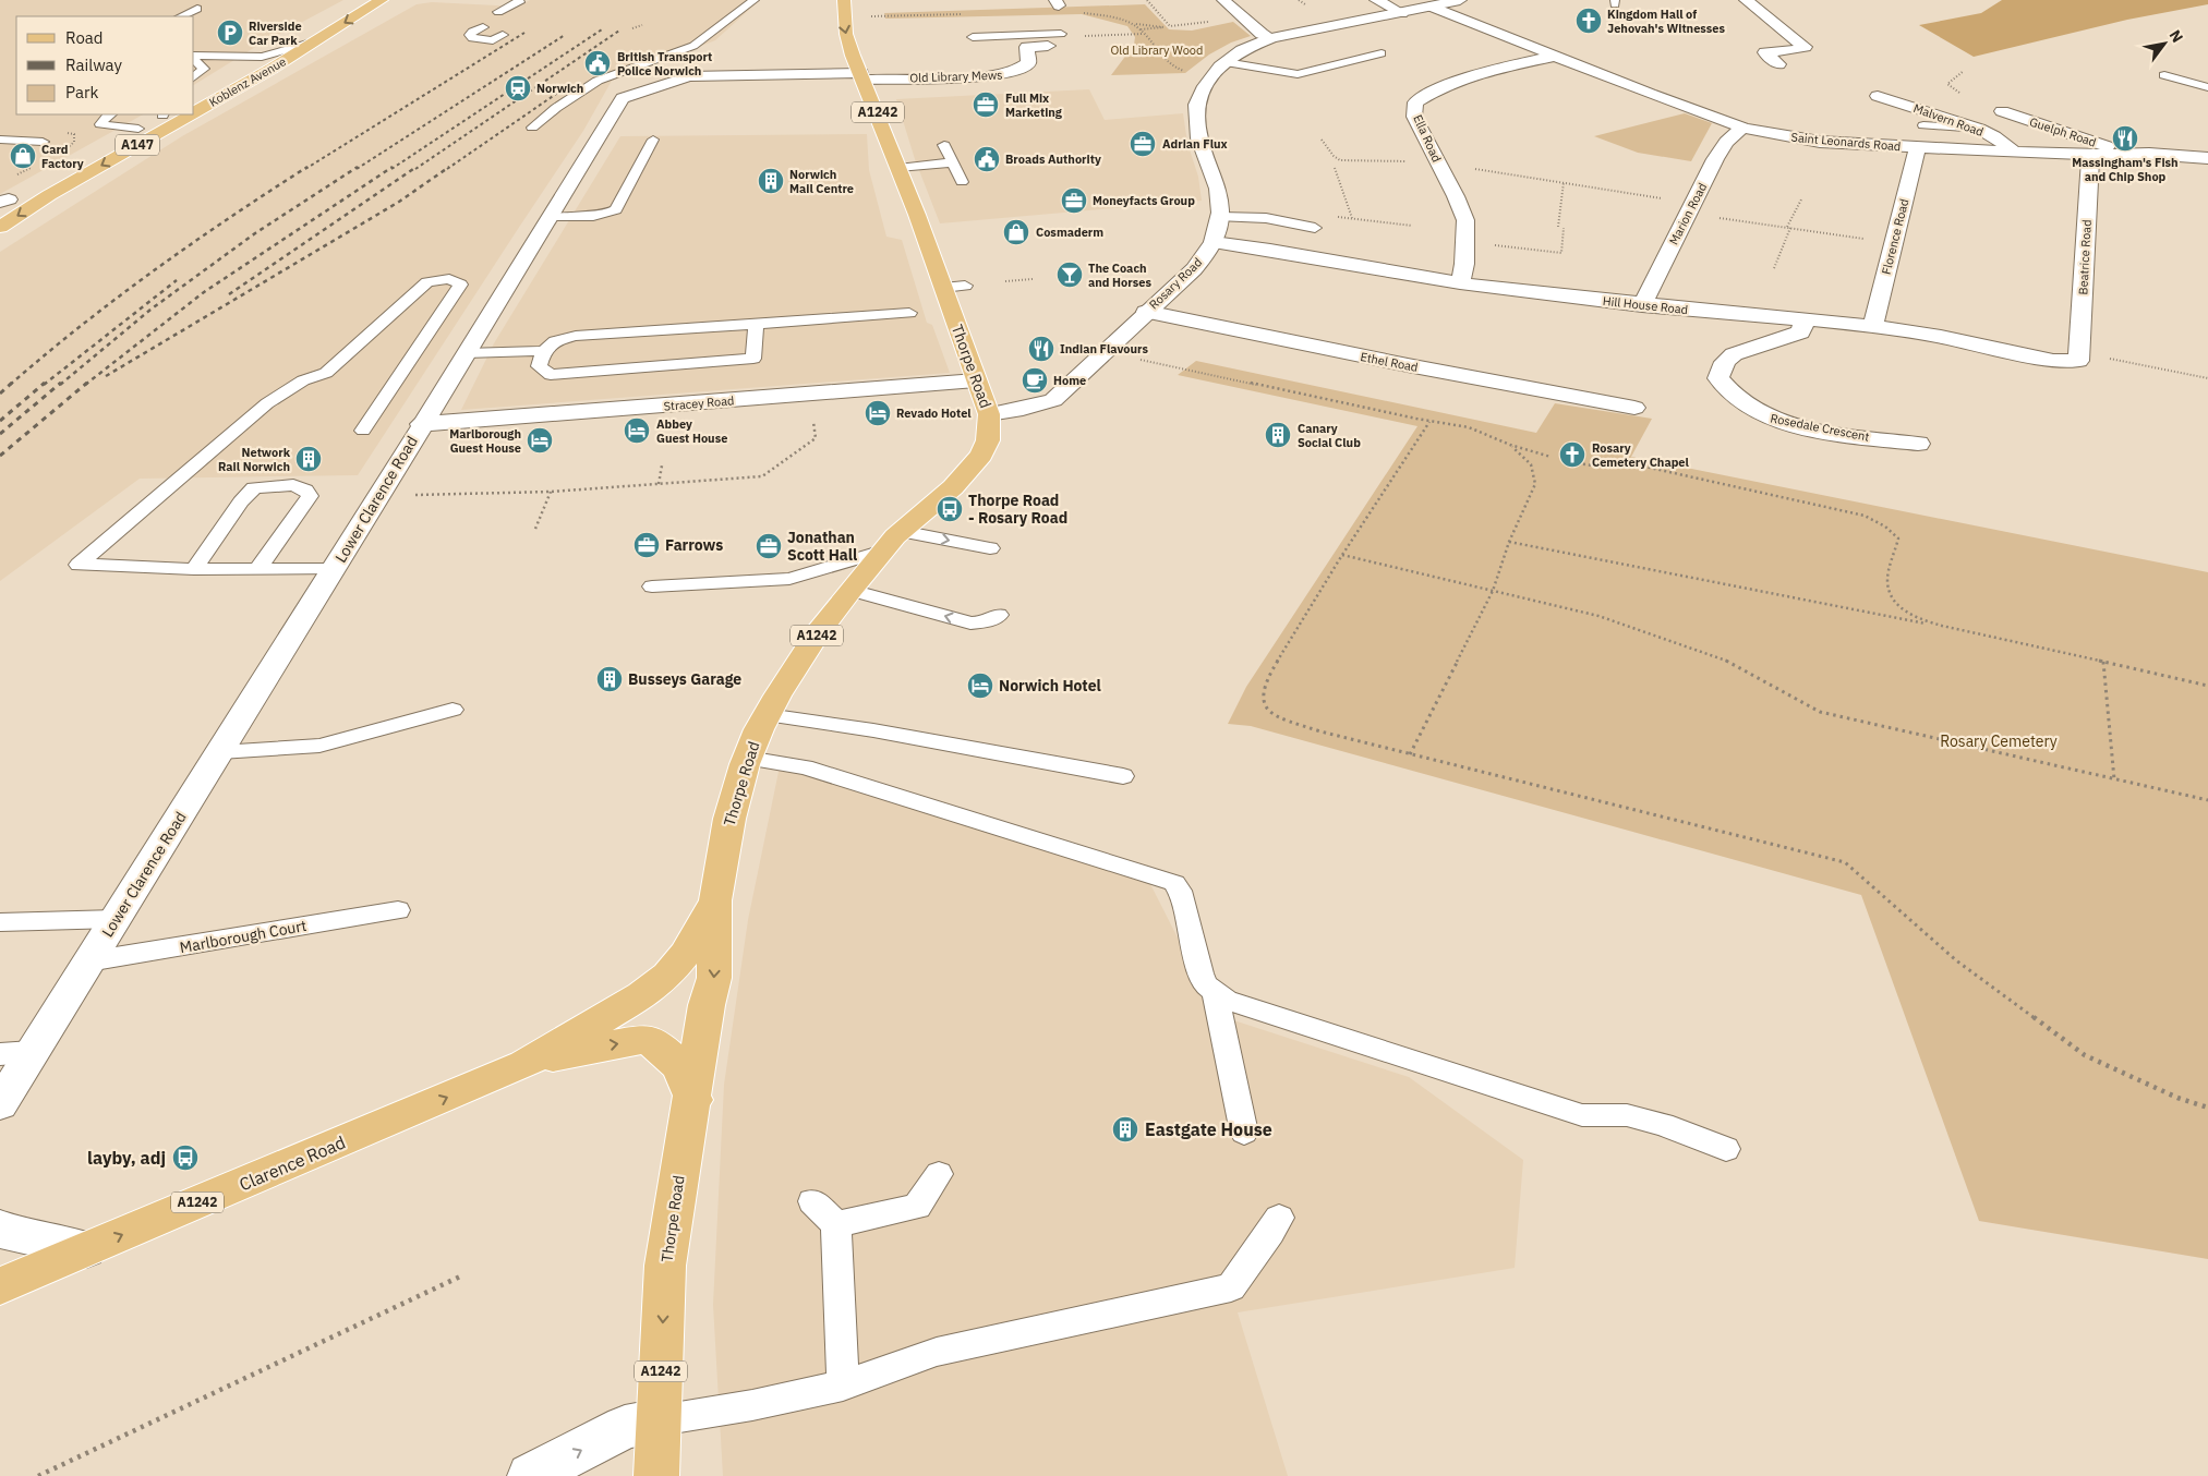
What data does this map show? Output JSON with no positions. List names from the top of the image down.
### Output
{
  "streets": {
    "main road": [
      "Koblenz Avenue",
      "A1242",
      "A147",
      "Thorpe Road",
      "Clarence Road"
    ],
    "street": [
      "Old Library Mews",
      "Malvern Road",
      "Guelph Road",
      "Ella Road",
      "Saint Leonards Road",
      "Marion Road",
      "Florence Road",
      "Beatrice Road",
      "Rosary Road",
      "Hill House Road",
      "Ethel Road",
      "Stracey Road",
      "Rosedale Crescent",
      "Lower Clarence Road"
    ],
    "lane": ["Marlborough Court"]
  },
  "crossings": [
    ["Old Library Mews", "Thorpe Road"],
    ["Old Library Mews", "Lower Clarence Road"],
    ["Malvern Road", "Saint Leonards Road"],
    ["Guelph Road", "Saint Leonards Road"],
    ["Ella Road", "Saint Leonards Road"],
    ["Ella Road", "Hill House Road"],
    ["Saint Leonards Road", "Marion Road"],
    ["Saint Leonards Road", "Florence Road"],
    ["Saint Leonards Road", "Beatrice Road"],
    ["Saint Leonards Road", "Rosary Road"],
    ["Marion Road", "Hill House Road"],
    ["Florence Road", "Hill House Road"],
    ["Beatrice Road", "Hill House Road"],
    ["Rosary Road", "Hill House Road"],
    ["Rosary Road", "Ethel Road"],
    ["Rosary Road", "Thorpe Road"],
    ["Hill House Road", "Rosedale Crescent"],
    ["Thorpe Road", "Stracey Road"],
    ["Thorpe Road", "Lower Clarence Road"],
    ["Thorpe Road", "Clarence Road"],
    ["Stracey Road", "Lower Clarence Road"],
    ["Lower Clarence Road", "Marlborough Court"]
  ],
  "one_way": ["Thorpe Road", "Clarence Road"],
  "parks": ["Old Library Wood", "Rosary Cemetery"],
  "places": {
    "church": ["Kingdom Hall of Jehovah's Witnesses", "Rosary Cemetery Chapel"],
    "parking": ["Riverside Car Park"],
    "public building": ["British Transport Police Norwich", "Broads Authority"],
    "station": ["Norwich"],
    "office": [
      "Full Mix Marketing",
      "Adrian Flux",
      "Moneyfacts Group",
      "Farrows",
      "Jonathan Scott Hall"
    ],
    "restaurant": ["Massingham's Fish and Chip Shop", "Indian Flavours"],
    "shop": ["Card Factory", "Cosmaderm"],
    "building": [
      "Norwich Mail Centre",
      "Canary Social Club",
      "Network Rail Norwich",
      "Busseys Garage",
      "Eastgate House"
    ],
    "bar": ["The Coach and Horses"],
    "cafe": ["Home"],
    "hotel": [
      "Revado Hotel",
      "Abbey Guest House",
      "Marlborough Guest House",
      "Norwich Hotel"
    ],
    "bus stop": ["Thorpe Road - Rosary Road", "layby, adj"]
  },
  "legend": ["Road", "Railway", "Park"],
  "north": "top right"
}
